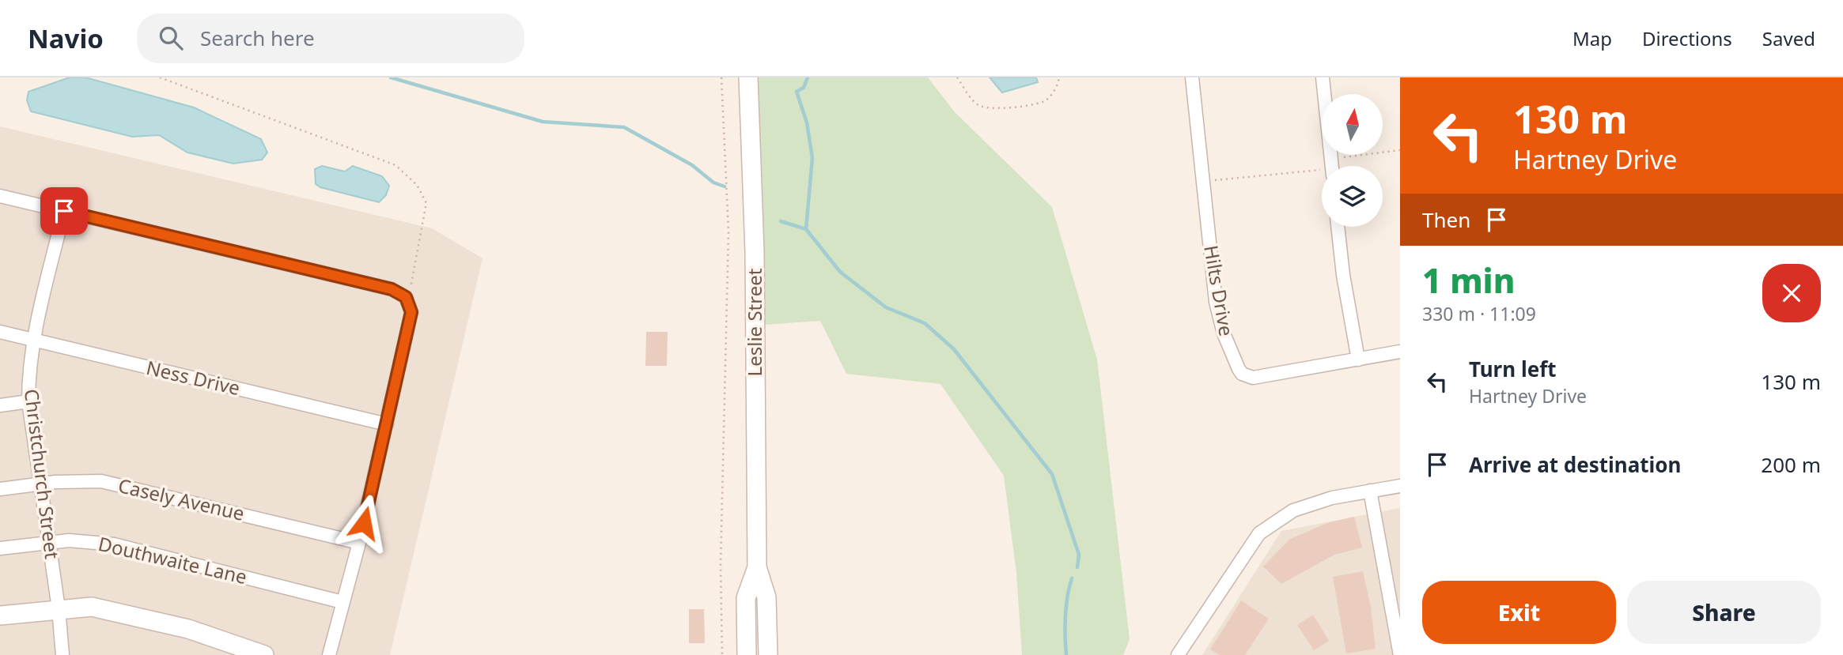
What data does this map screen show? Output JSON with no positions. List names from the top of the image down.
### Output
{
  "streets": {
    "main road": ["Leslie Street"],
    "street": [
      "Hilts Drive",
      "Ness Drive",
      "Christchurch Street",
      "Casely Avenue",
      "Douthwaite Lane"
    ]
  },
  "crossings": [
    ["Ness Drive", "Christchurch Street"],
    ["Christchurch Street", "Casely Avenue"],
    ["Christchurch Street", "Douthwaite Lane"]
  ],
  "north": "top",
  "page": {
    "header": "Navio",
    "search": "Search here",
    "nav": ["Map", "Directions", "Saved"],
    "turn": ["130 m", "Hartney Drive"],
    "then": "Then",
    "heading": ["1 min", "330 m · 11:09"],
    "list": [
      {
        "name": "Turn left",
        "note": "Hartney Drive",
        "value": "130 m"
      },
      {
        "name": "Arrive at destination",
        "value": "200 m"
      }
    ],
    "buttons": ["Exit", "Share"]
  }
}
